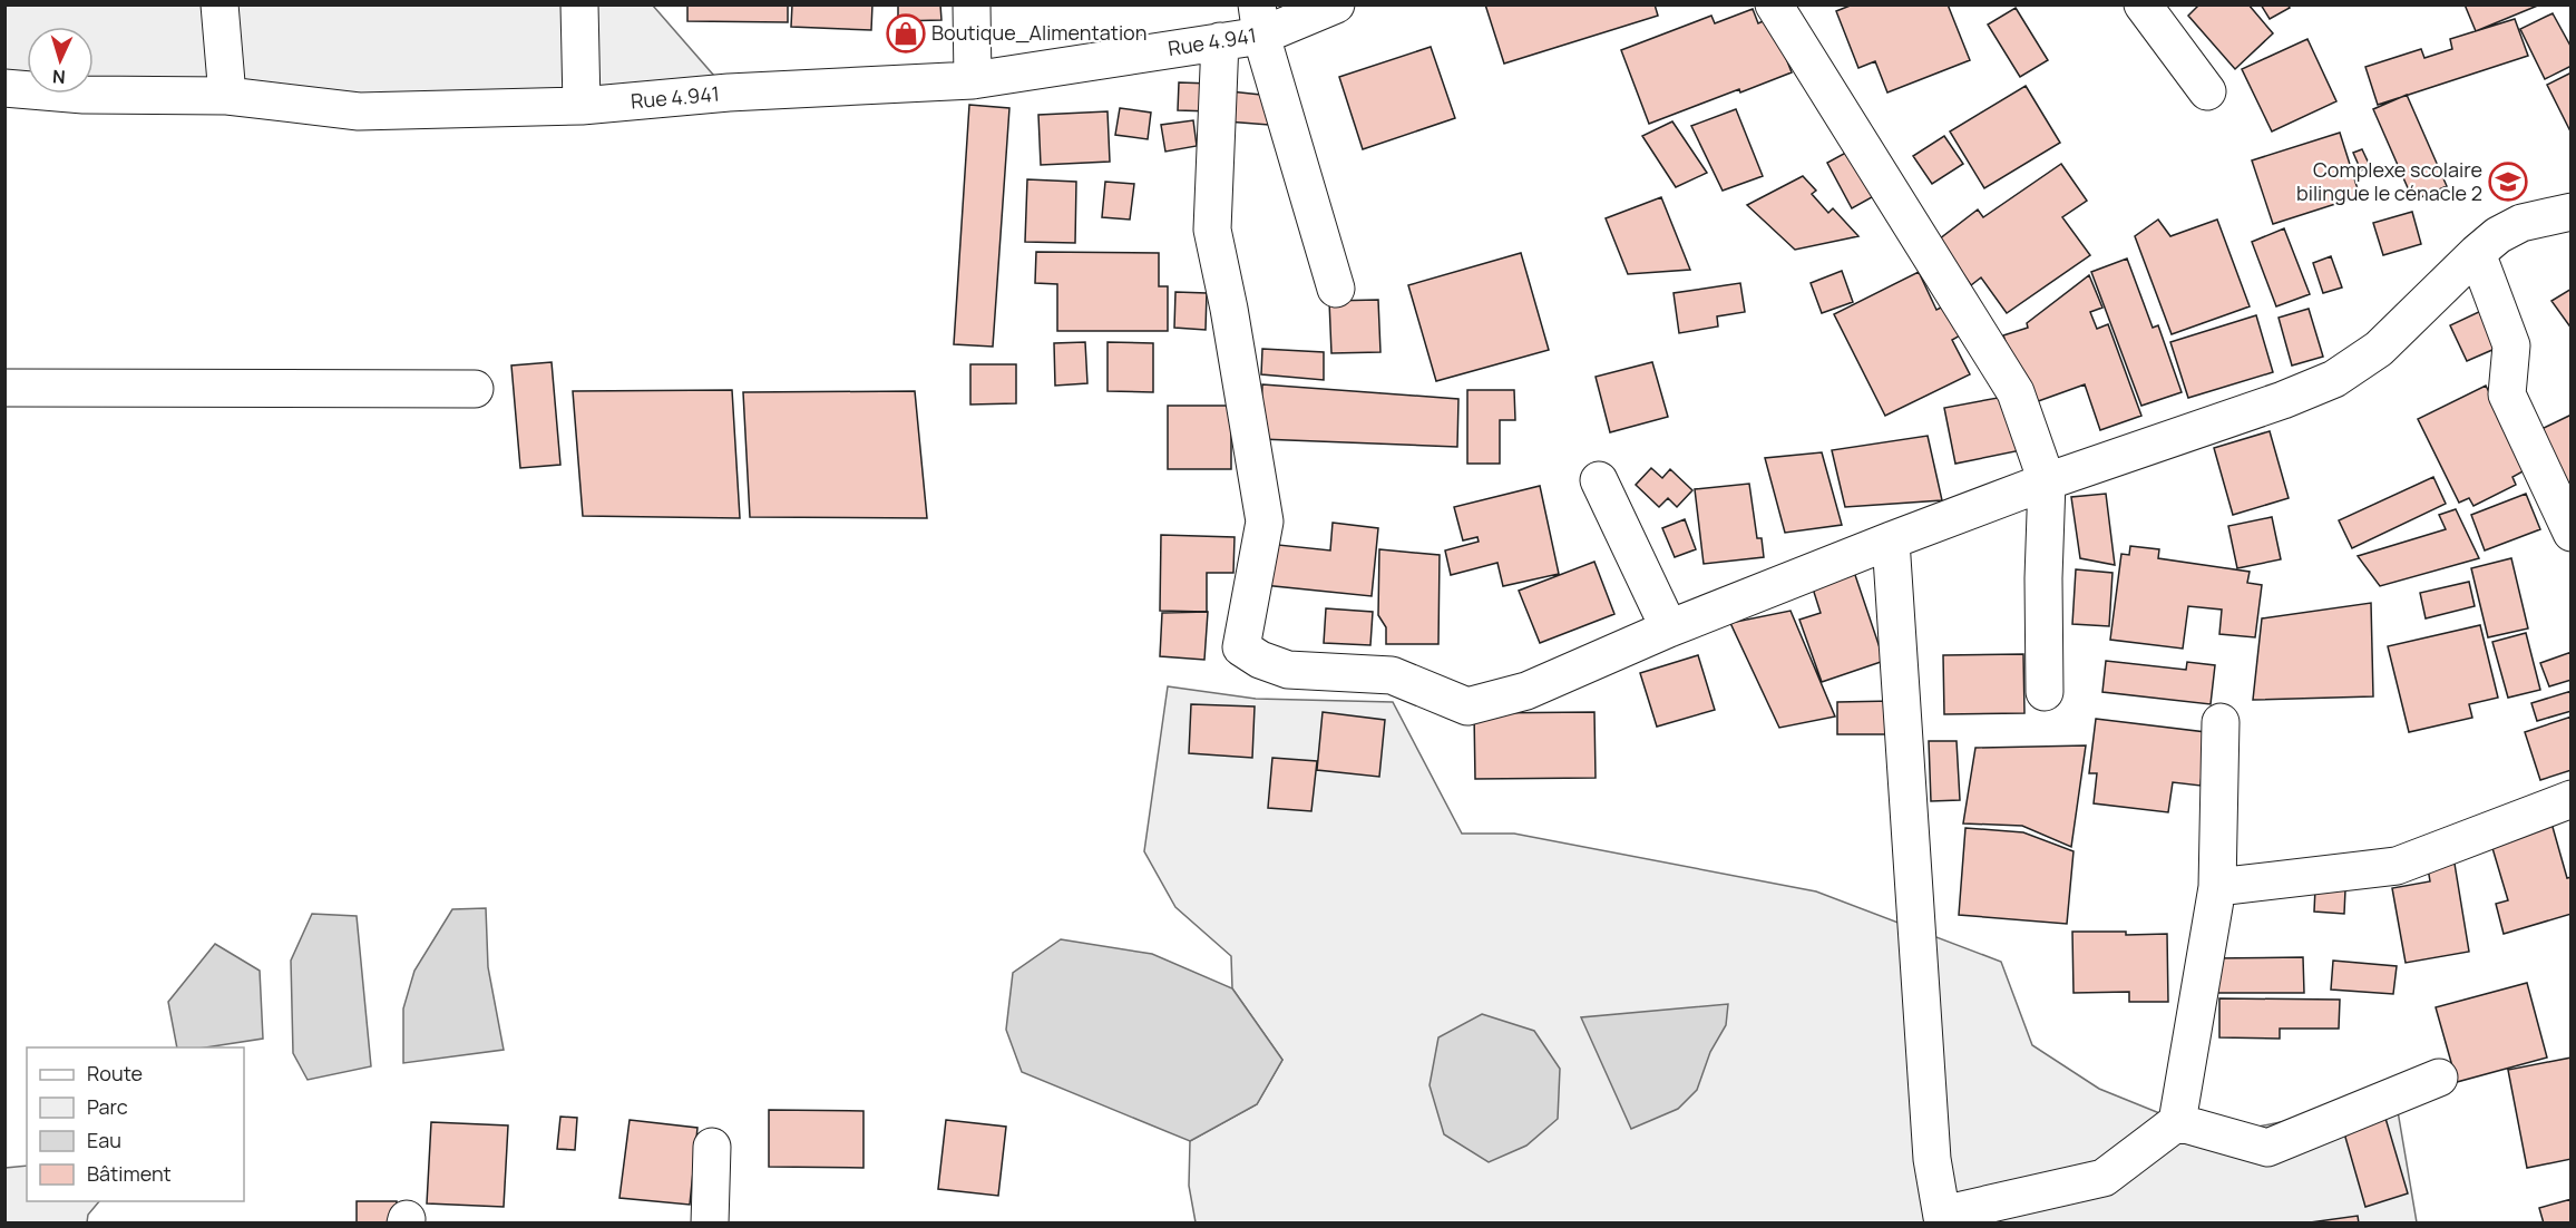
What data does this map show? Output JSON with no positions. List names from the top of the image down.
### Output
{
  "streets": {
    "street": ["Rue 4.941"]
  },
  "places": {
    "shop": ["Boutique_Alimentation"],
    "school or university": ["Complexe scolaire bilingue le cénacle 2"]
  },
  "legend": [
    "Route",
    "Parc",
    "Eau",
    "Bâtiment"
  ],
  "north": "bottom"
}
